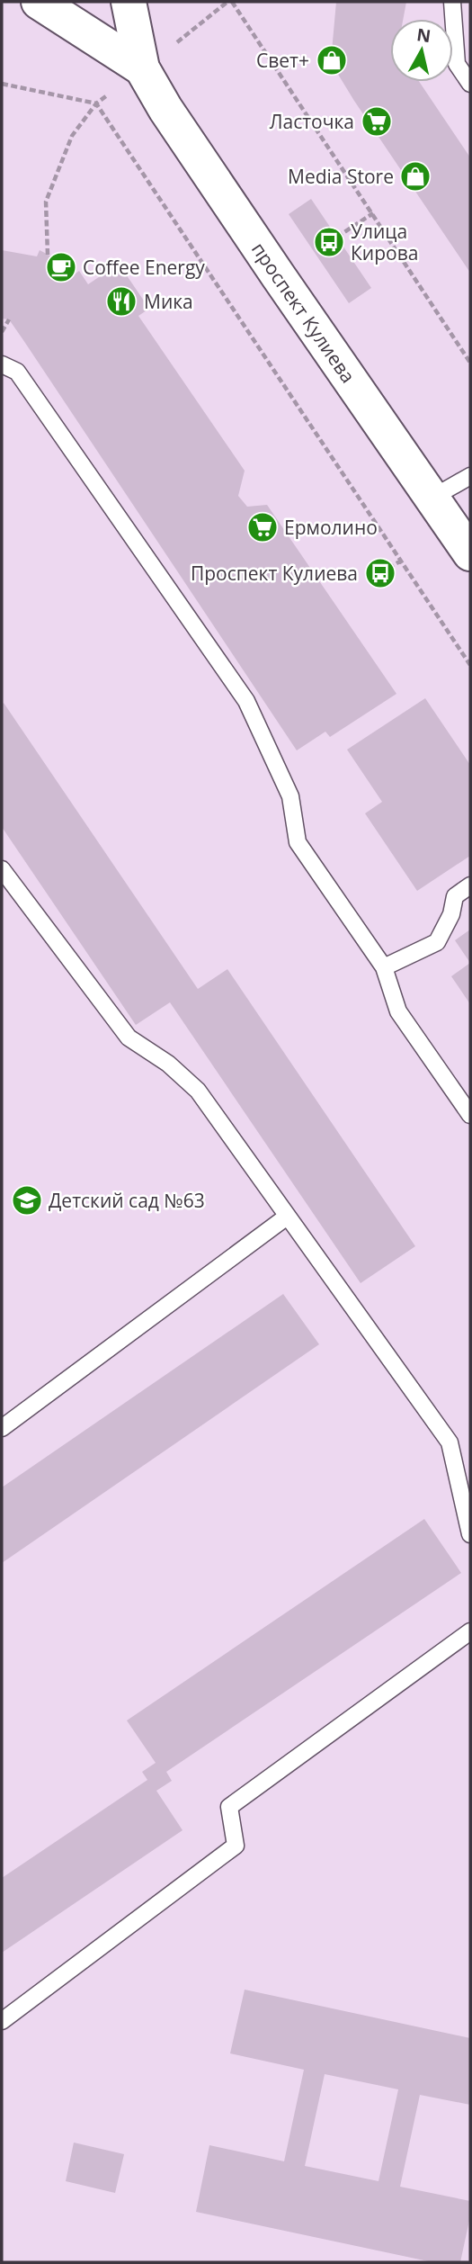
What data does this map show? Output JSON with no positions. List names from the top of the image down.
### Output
{
  "streets": {
    "main road": ["проспект Кулиева"]
  },
  "places": {
    "shop": ["Свет+", "Media Store"],
    "supermarket": ["Ласточка", "Ермолино"],
    "bus stop": ["Улица Кирова", "Проспект Кулиева"],
    "cafe": ["Coffee Energy"],
    "restaurant": ["Мика"],
    "school or university": ["Детский сад №63"]
  },
  "north": "top"
}
